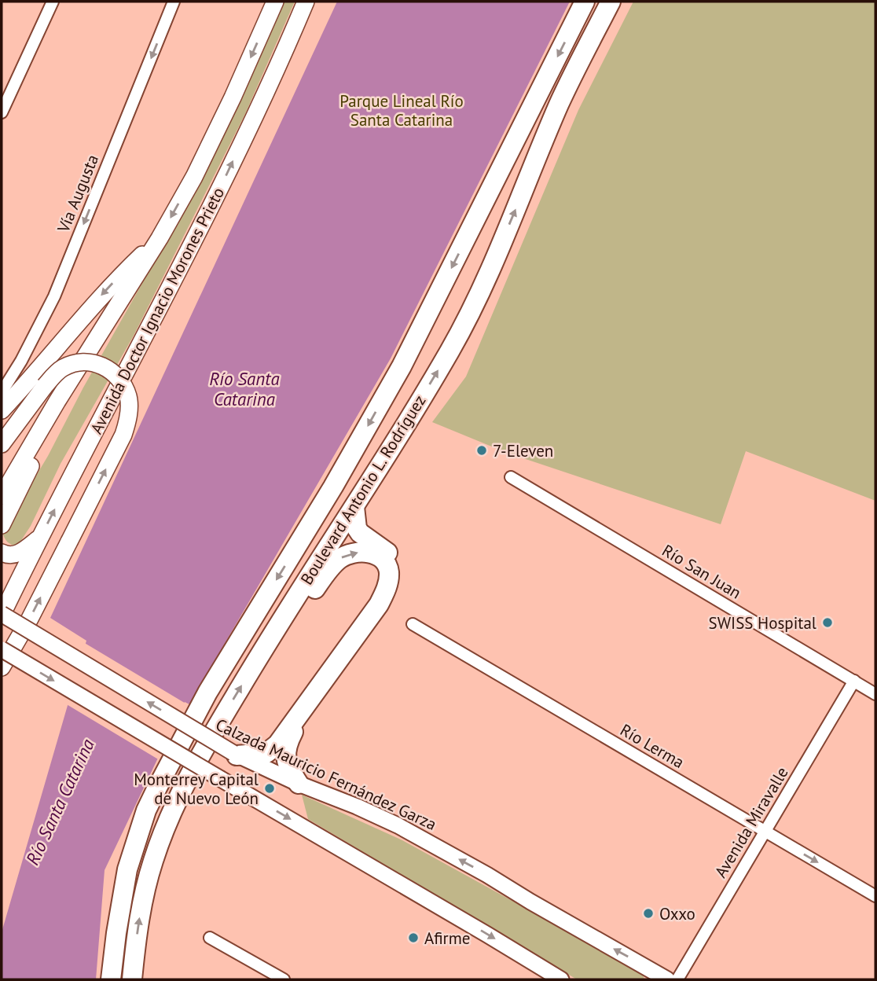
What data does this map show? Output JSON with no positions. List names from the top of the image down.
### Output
{
  "streets": {
    "highway": ["Boulevard Antonio L. Rodríguez"],
    "main road": ["Avenida Doctor Ignacio Morones Prieto", "Calzada Mauricio Fernández Garza"],
    "street": [
      "Vía Augusta",
      "Río San Juan",
      "Río Lerma",
      "Avenida Miravalle"
    ]
  },
  "crossings": [
    ["Avenida Doctor Ignacio Morones Prieto", "Calzada Mauricio Fernández Garza"],
    ["Río San Juan", "Avenida Miravalle"],
    ["Río Lerma", "Avenida Miravalle"]
  ],
  "one_way": ["Vía Augusta"],
  "water": ["Río Santa Catarina"],
  "parks": ["Parque Lineal Río Santa Catarina"],
  "places": [
    "7-Eleven",
    "SWISS Hospital",
    "Monterrey Capital de Nuevo León",
    "Oxxo",
    "Afirme"
  ]
}
